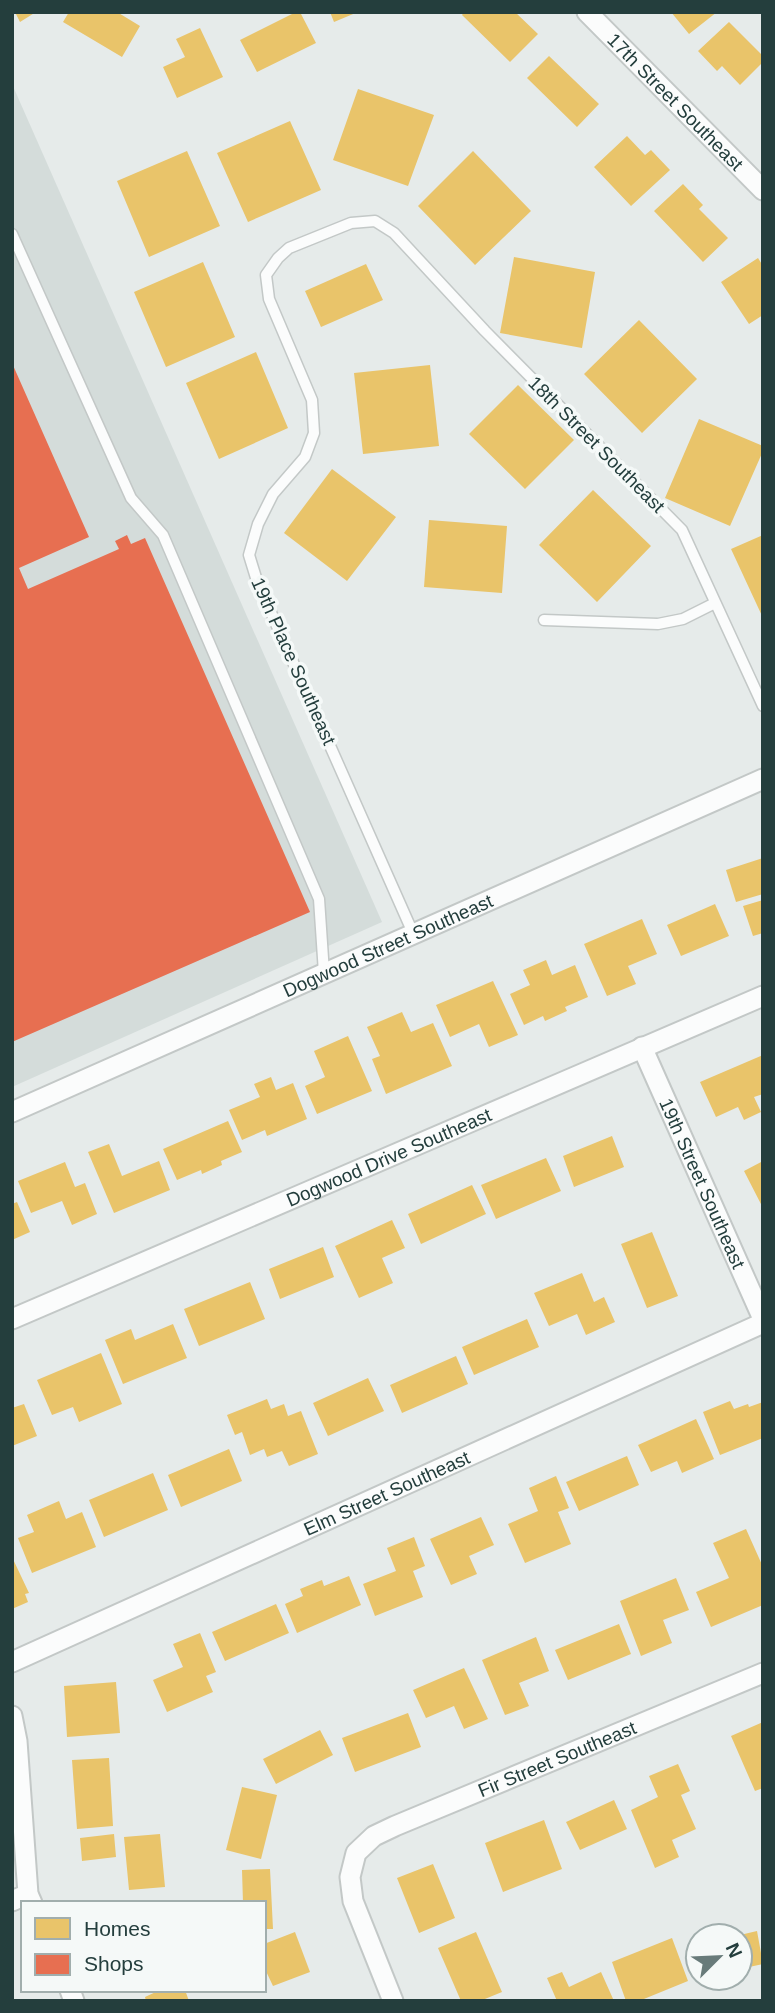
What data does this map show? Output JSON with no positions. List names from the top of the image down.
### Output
{
  "streets": {
    "street": [
      "17th Street Southeast",
      "Dogwood Street Southeast",
      "Dogwood Drive Southeast",
      "19th Street Southeast",
      "Elm Street Southeast",
      "Fir Street Southeast"
    ],
    "lane": ["18th Street Southeast", "19th Place Southeast"]
  },
  "crossings": [
    ["18th Street Southeast", "19th Place Southeast"],
    ["19th Place Southeast", "Dogwood Street Southeast"],
    ["Dogwood Drive Southeast", "19th Street Southeast"],
    ["19th Street Southeast", "Elm Street Southeast"]
  ],
  "legend": ["Homes", "Shops"],
  "north": "top right"
}
